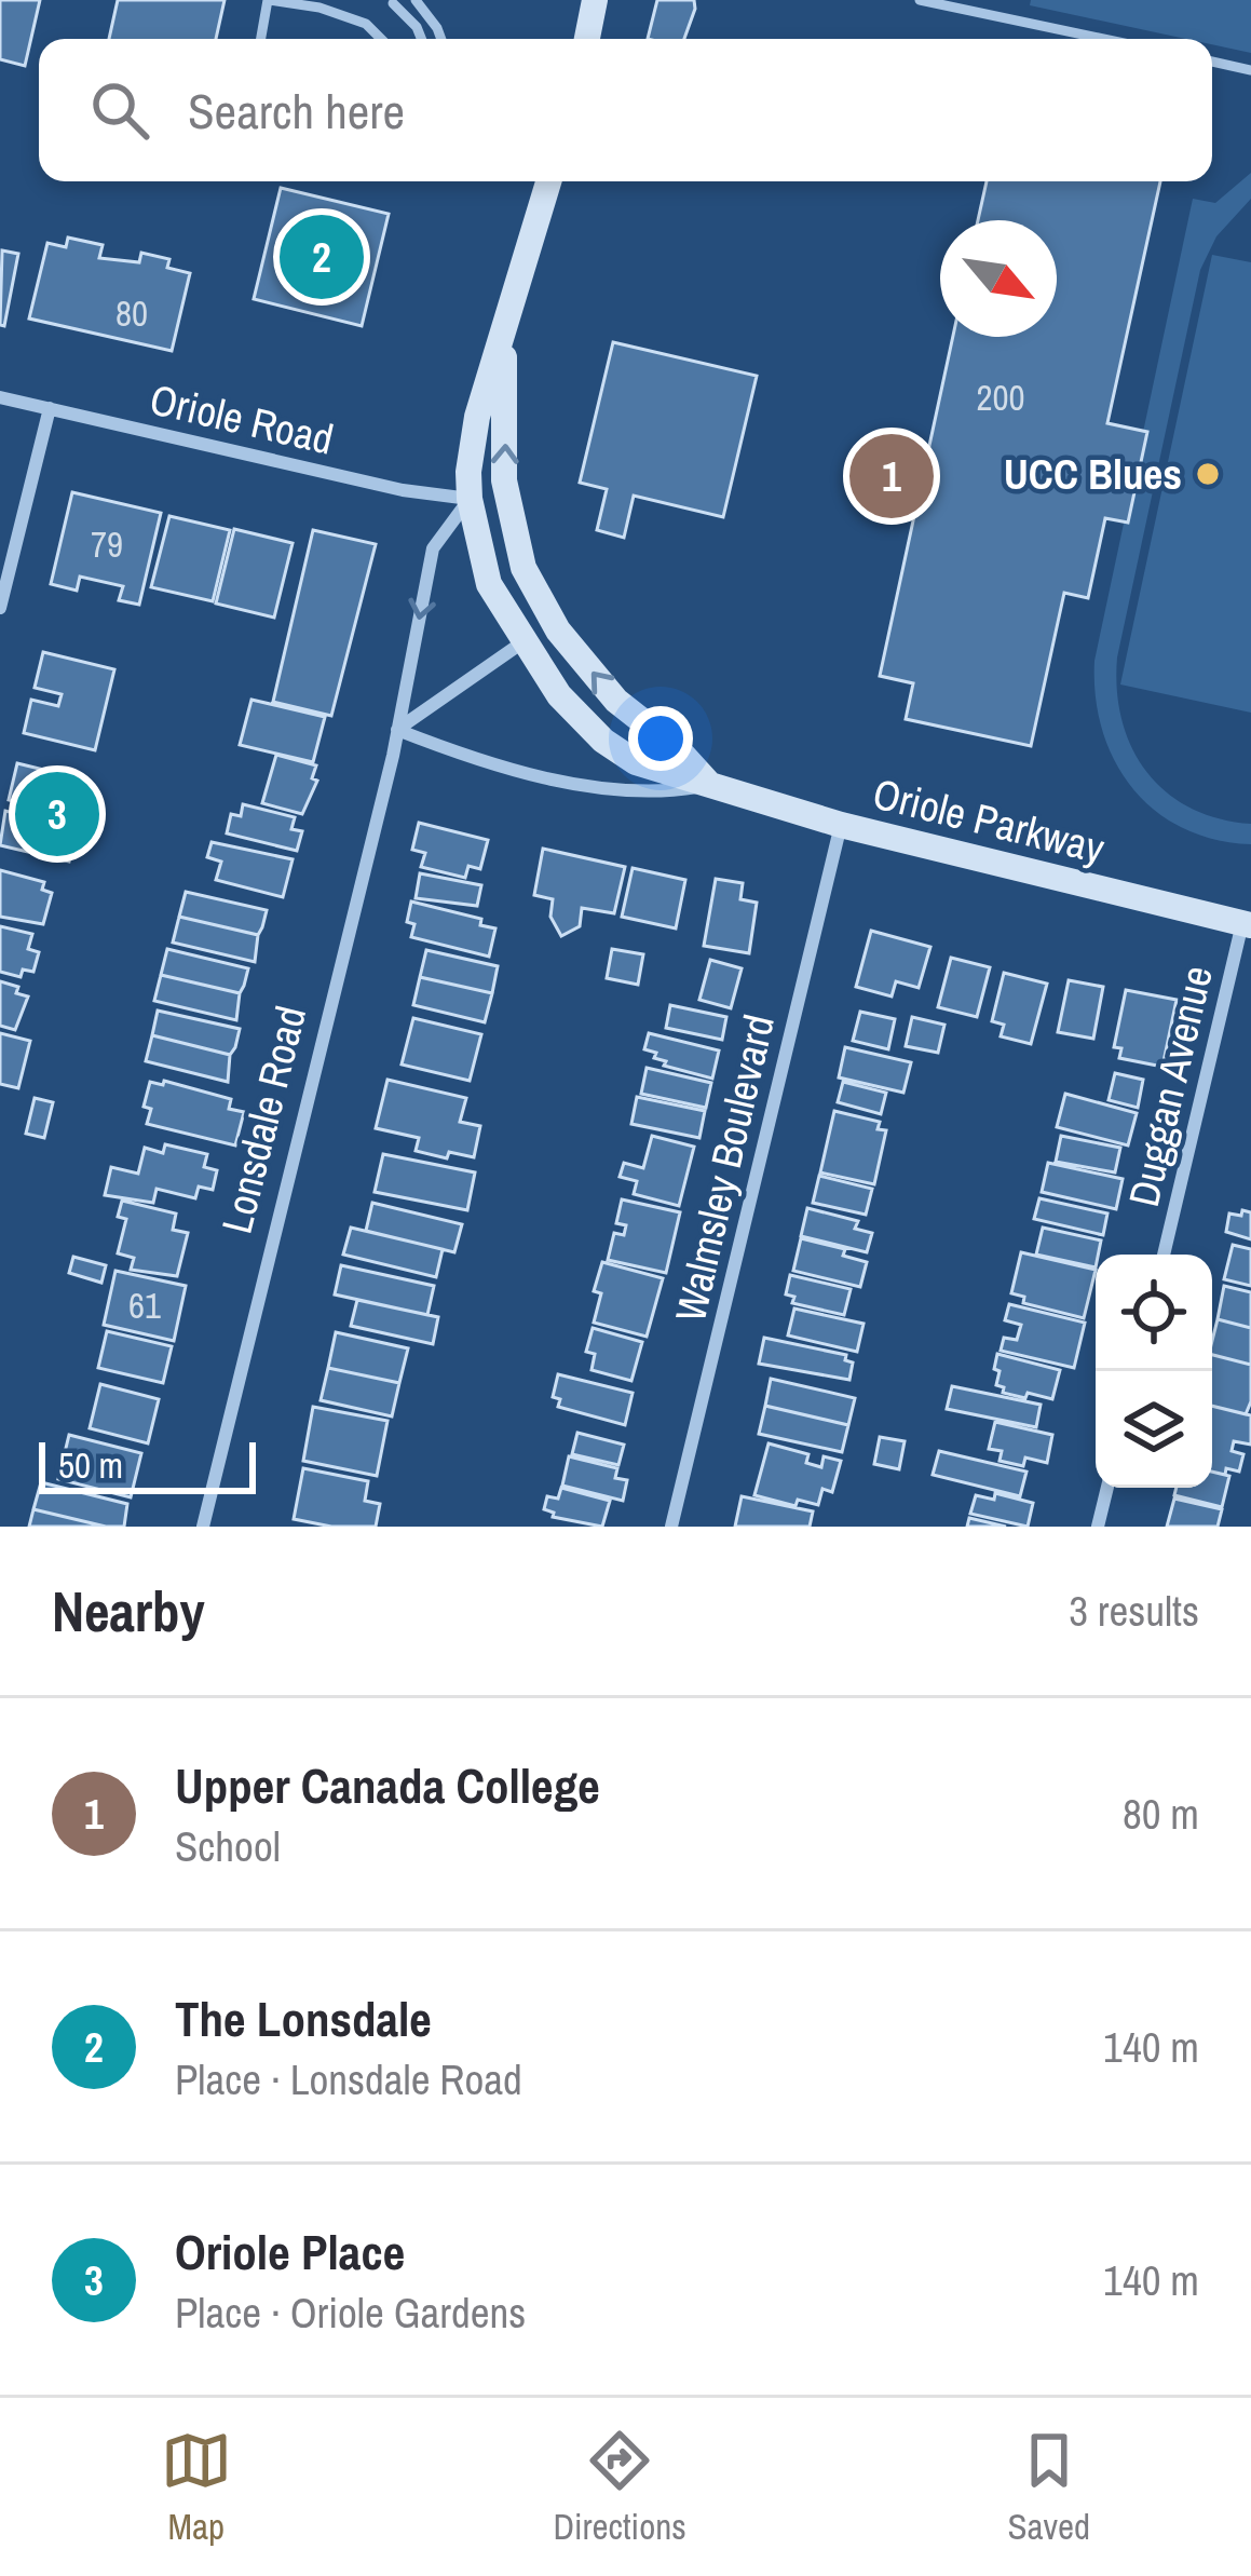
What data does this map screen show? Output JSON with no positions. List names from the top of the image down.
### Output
{
  "streets": {
    "main road": ["Oriole Parkway"],
    "street": [
      "Oriole Road",
      "Duggan Avenue",
      "Lonsdale Road",
      "Walmsley Boulevard"
    ]
  },
  "crossings": [
    ["Oriole Road", "Oriole Parkway"],
    ["Oriole Road", "Lonsdale Road"],
    ["Oriole Parkway", "Duggan Avenue"],
    ["Oriole Parkway", "Lonsdale Road"],
    ["Oriole Parkway", "Walmsley Boulevard"]
  ],
  "places": ["UCC Blues"],
  "house_numbers": [
    "80",
    "200",
    "79",
    "61"
  ],
  "scale_bar": "50 m",
  "north": "bottom right",
  "page": {
    "search": "Search here",
    "pins": ["2", "1", "3"],
    "scale": "50 m",
    "heading": ["Nearby", "3 results"],
    "list": [
      {
        "mark": "1",
        "name": "Upper Canada College",
        "note": "School",
        "value": "80 m"
      },
      {
        "mark": "2",
        "name": "The Lonsdale",
        "note": "Place · Lonsdale Road",
        "value": "140 m"
      },
      {
        "mark": "3",
        "name": "Oriole Place",
        "note": "Place · Oriole Gardens",
        "value": "140 m"
      }
    ],
    "nav": ["Map", "Directions", "Saved"]
  }
}
